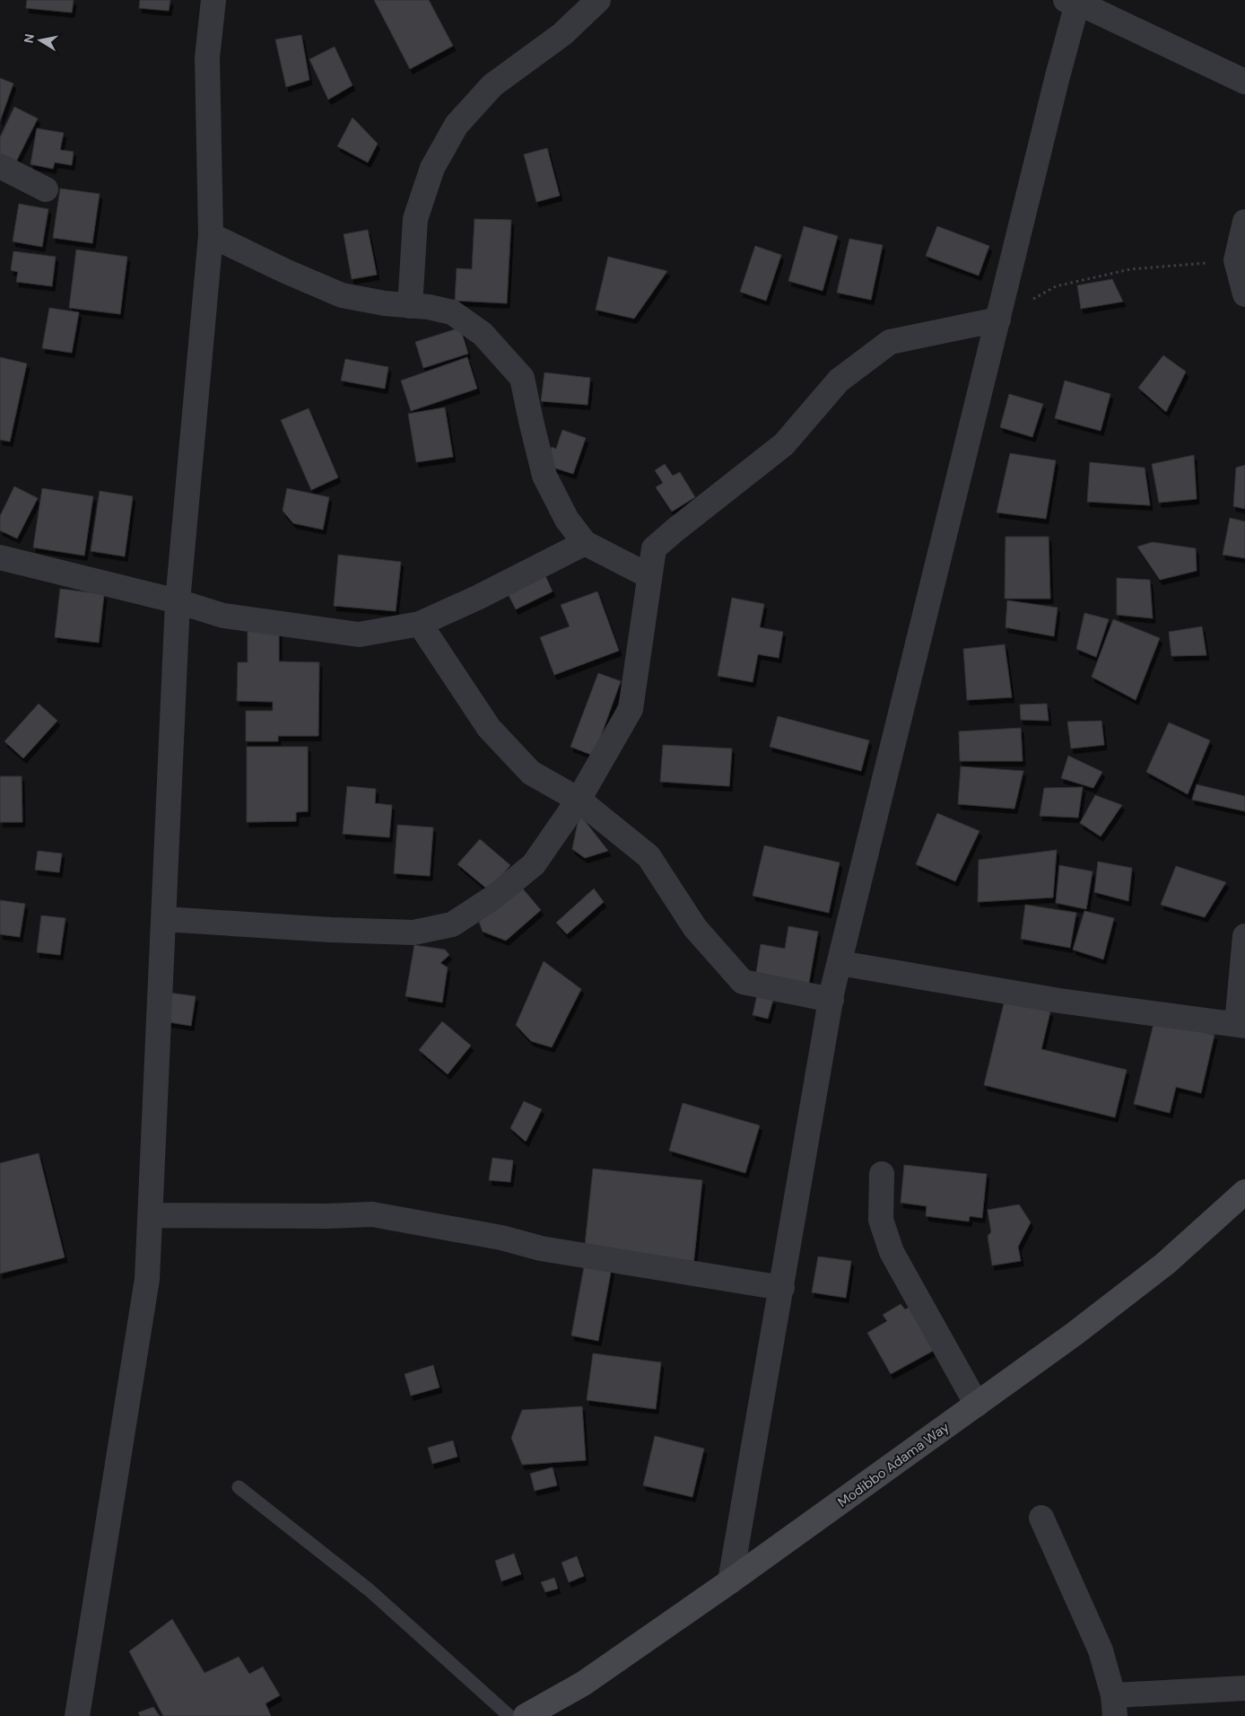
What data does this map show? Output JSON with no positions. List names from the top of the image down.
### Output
{
  "streets": {
    "main road": ["Modibbo Adama Way"]
  },
  "north": "left"
}
